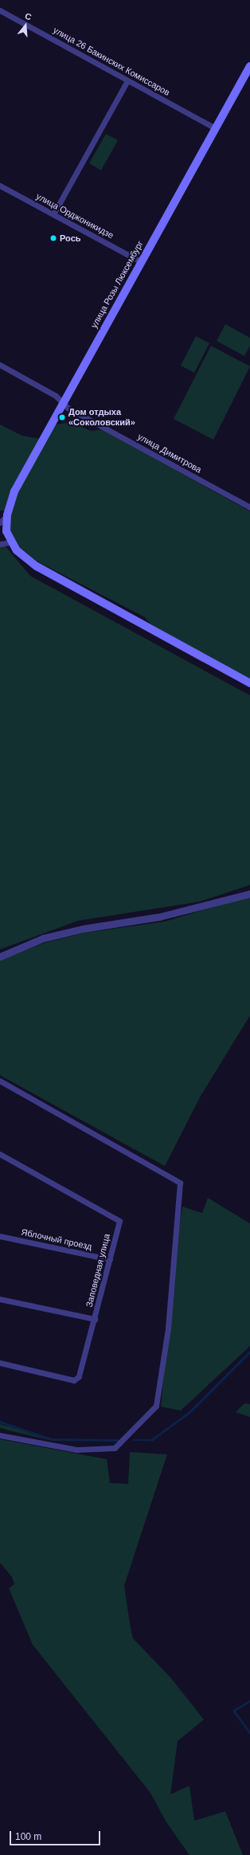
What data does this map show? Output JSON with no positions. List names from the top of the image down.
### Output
{
  "streets": {
    "main road": ["улица Розы Люксембург"],
    "street": [
      "улица 26 Бакинских Комиссаров",
      "улица Орджоникидзе",
      "улица Димитрова",
      "Яблочный проезд",
      "Заповедная улица"
    ]
  },
  "crossings": [
    ["улица 26 Бакинских Комиссаров", "улица Розы Люксембург"],
    ["улица Орджоникидзе", "улица Розы Люксембург"],
    ["улица Розы Люксембург", "улица Димитрова"],
    ["Яблочный проезд", "Заповедная улица"]
  ],
  "places": ["Рось", "Дом отдыха «Соколовский»"],
  "scale_bar": "100 m",
  "north": "top"
}
